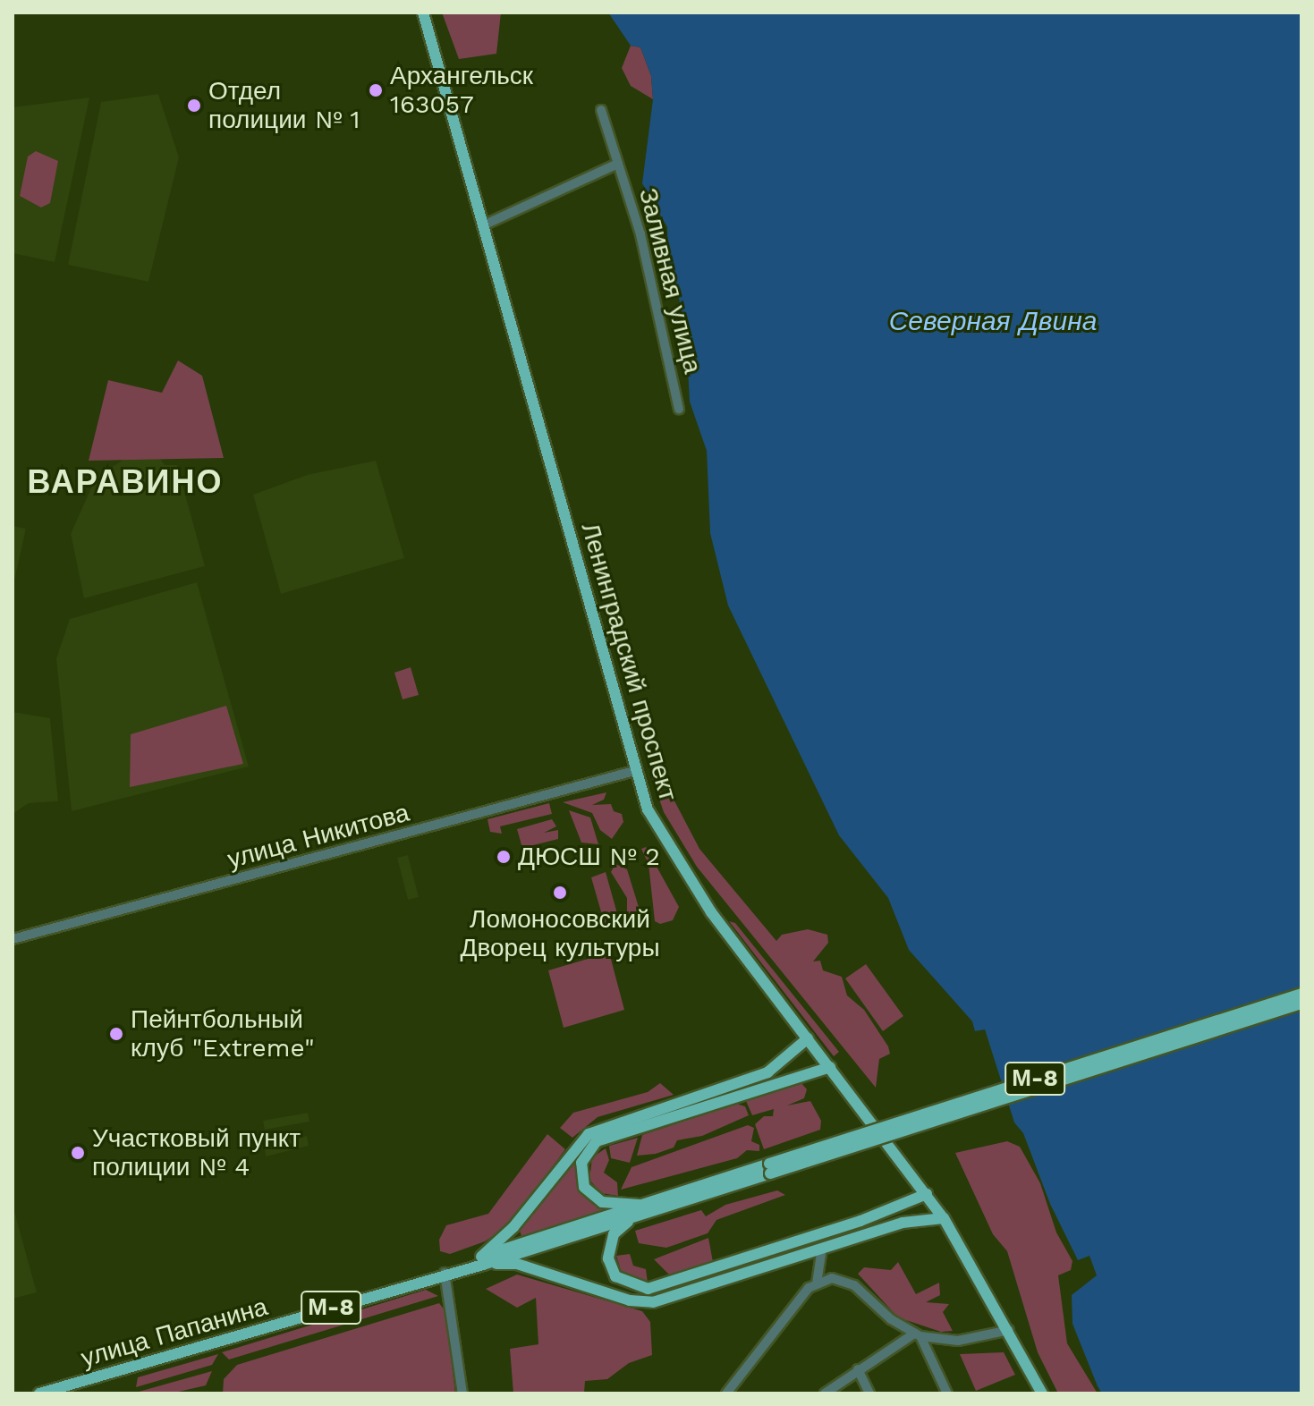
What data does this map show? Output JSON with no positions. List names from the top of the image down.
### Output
{
  "streets": {
    "main road": ["Ленинградский проспект", "М-8", "улица Папанина"],
    "street": ["Заливная улица", "улица Никитова"]
  },
  "crossings": [
    ["Заливная улица", "Ленинградский проспект"],
    ["Ленинградский проспект", "улица Никитова"],
    ["М-8", "улица Папанина"]
  ],
  "districts": ["ВАРАВИНО"],
  "water": ["Северная Двина"],
  "places": [
    "Архангельск 163057",
    "Отдел полиции № 1",
    "ДЮСШ № 2",
    "Ломоносовский Дворец культуры",
    "Пейнтбольный клуб \"Extreme\"",
    "Участковый пункт полиции № 4"
  ]
}
